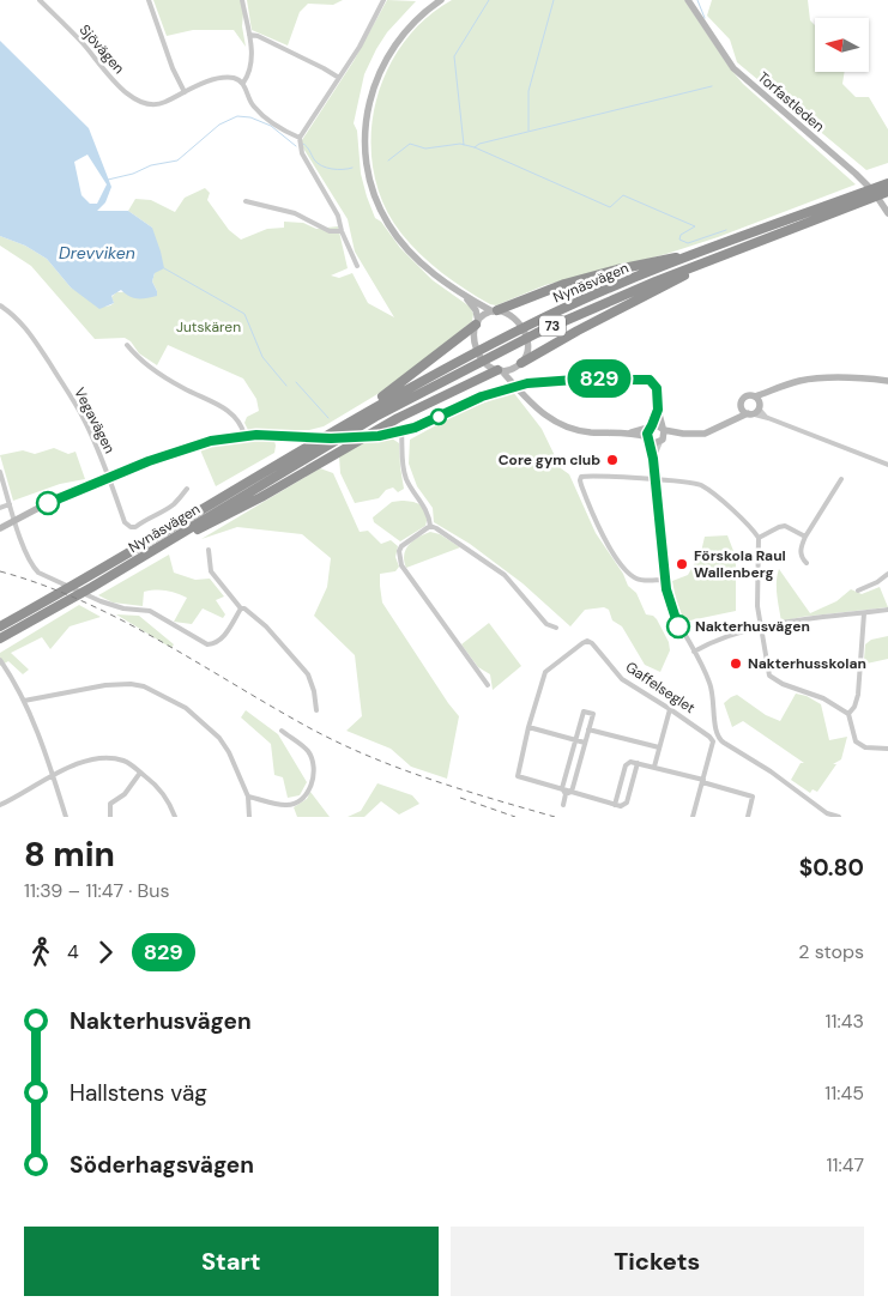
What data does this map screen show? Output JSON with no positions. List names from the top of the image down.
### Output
{
  "streets": {
    "highway": ["Nynäsvägen", "73"],
    "street": [
      "Sjövägen",
      "Torfastleden",
      "Vegavägen",
      "Gaffelseglet"
    ]
  },
  "water": ["Drevviken"],
  "parks": ["Jutskären"],
  "places": [
    "Core gym club",
    "Förskola Raul Wallenberg",
    "Nakterhusvägen",
    "Nakterhusskolan"
  ],
  "lines": ["bus line 829"],
  "north": "left",
  "page": {
    "on_map": "829",
    "heading": ["8 min", "11:39 – 11:47 · Bus", "$0.80"],
    "legs": ["4", "829", "2 stops"],
    "list": [
      {
        "name": "Nakterhusvägen",
        "value": "11:43"
      },
      {
        "name": "Hallstens väg",
        "value": "11:45"
      },
      {
        "name": "Söderhagsvägen",
        "value": "11:47"
      }
    ],
    "buttons": ["Start", "Tickets"]
  }
}
